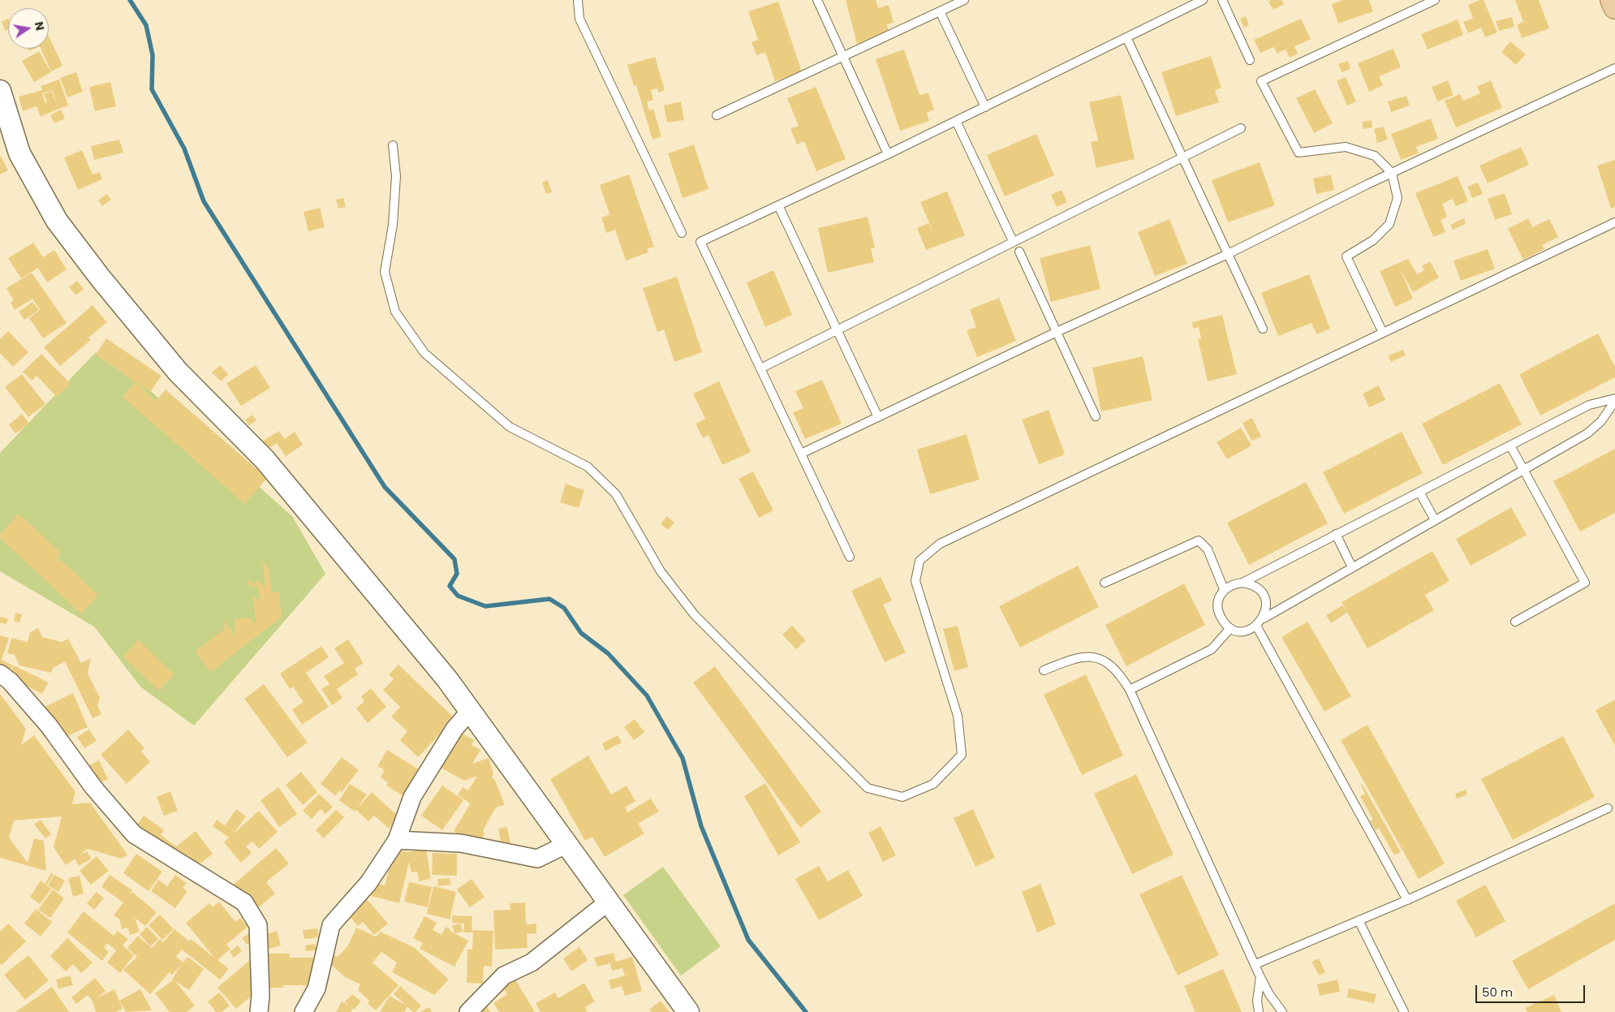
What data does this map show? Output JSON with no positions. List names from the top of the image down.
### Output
{
  "scale_bar": "50 m",
  "north": "right"
}
